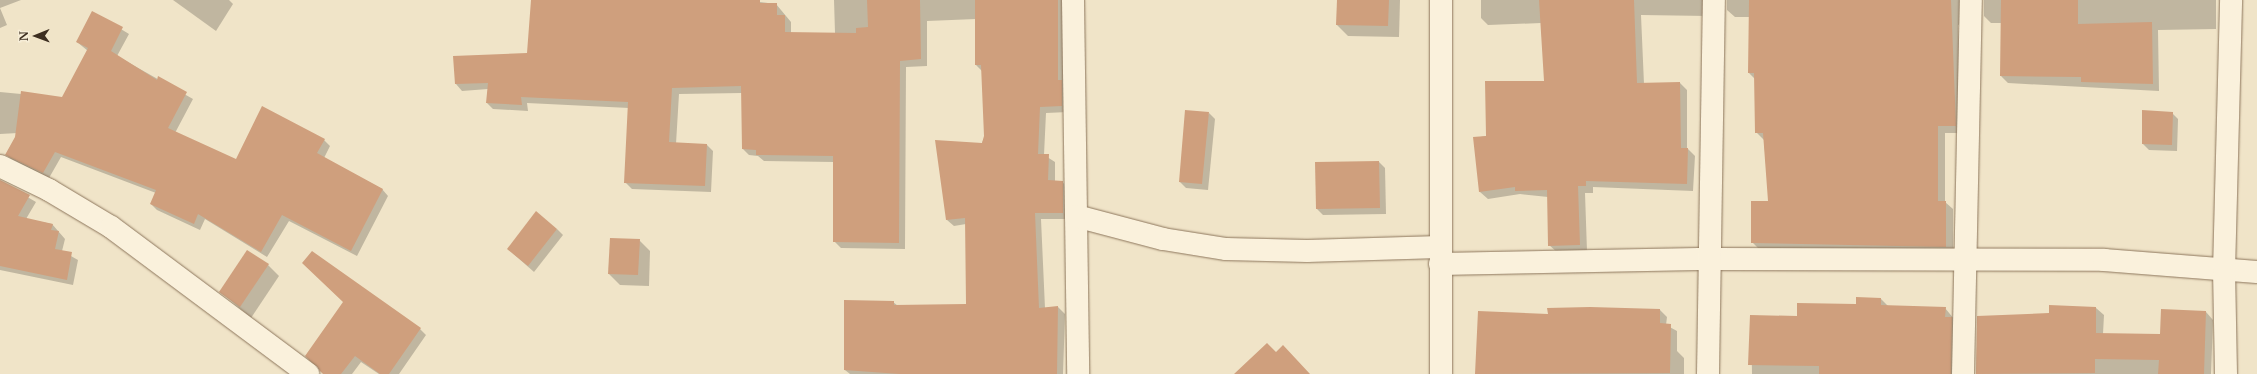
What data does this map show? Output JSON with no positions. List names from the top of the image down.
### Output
{
  "north": "left"
}
